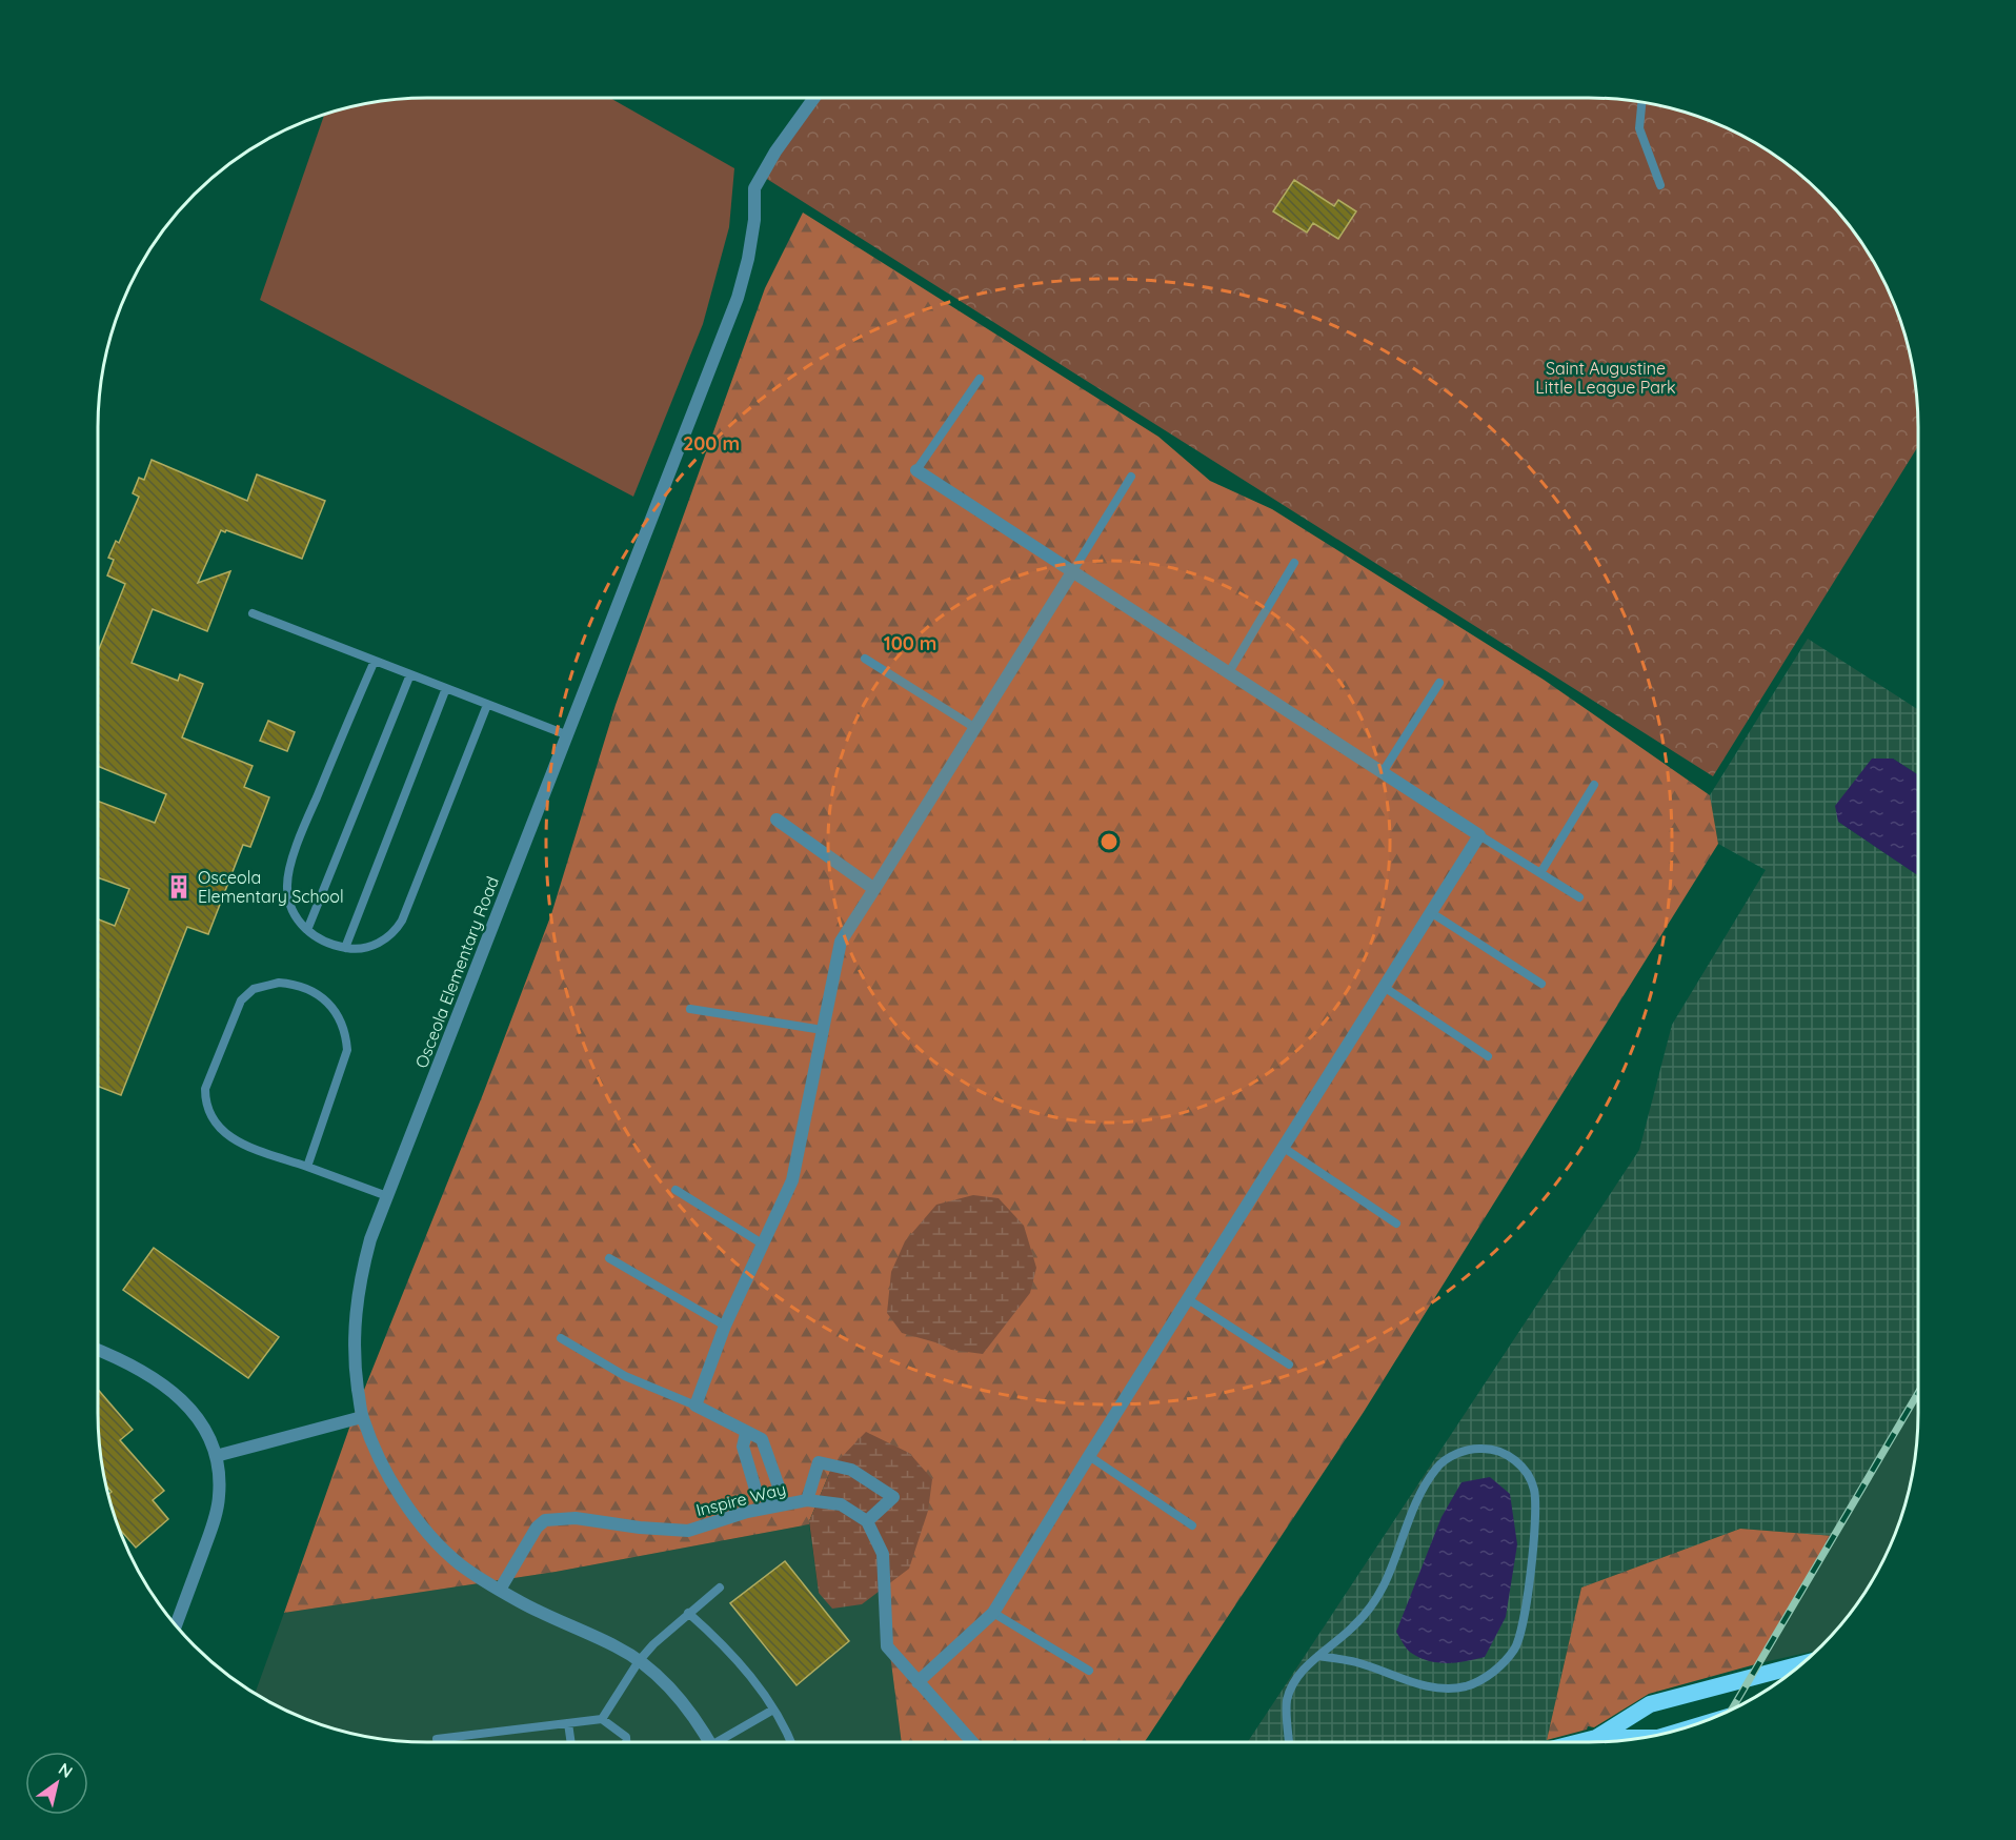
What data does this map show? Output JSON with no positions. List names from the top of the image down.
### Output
{
  "streets": {
    "street": ["Osceola Elementary Road", "Inspire Way"]
  },
  "crossings": [
    ["Osceola Elementary Road", "Inspire Way"]
  ],
  "parks": ["Saint Augustine Little League Park"],
  "places": {
    "building": ["Osceola Elementary School"]
  },
  "north": "top right",
  "rings": ["200 m", "100 m"]
}
